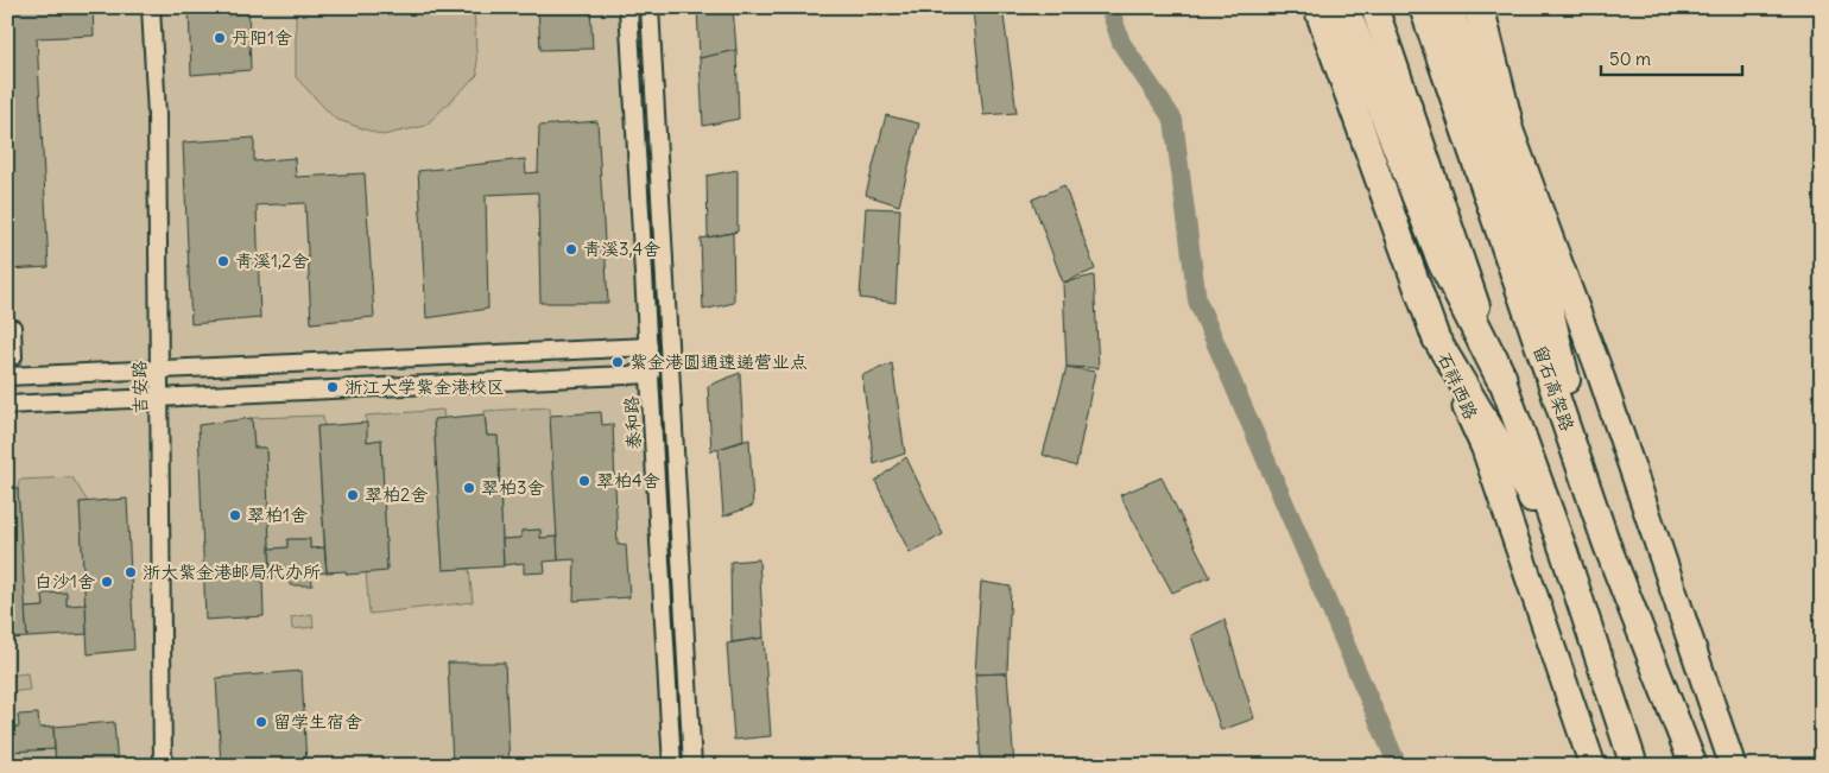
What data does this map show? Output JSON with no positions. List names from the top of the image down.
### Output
{
  "streets": {
    "highway": ["石祥西路", "留石高架路"],
    "street": ["吉安路", "泰和路"]
  },
  "places": [
    "丹阳1舍",
    "青溪3,4舍",
    "青溪1,2舍",
    "紫金港圆通速递营业点",
    "浙江大学紫金港校区",
    "翠柏4舍",
    "翠柏3舍",
    "翠柏2舍",
    "翠柏1舍",
    "浙大紫金港邮局代办所",
    "白沙1舍",
    "留学生宿舍"
  ],
  "scale_bar": "50 m"
}
